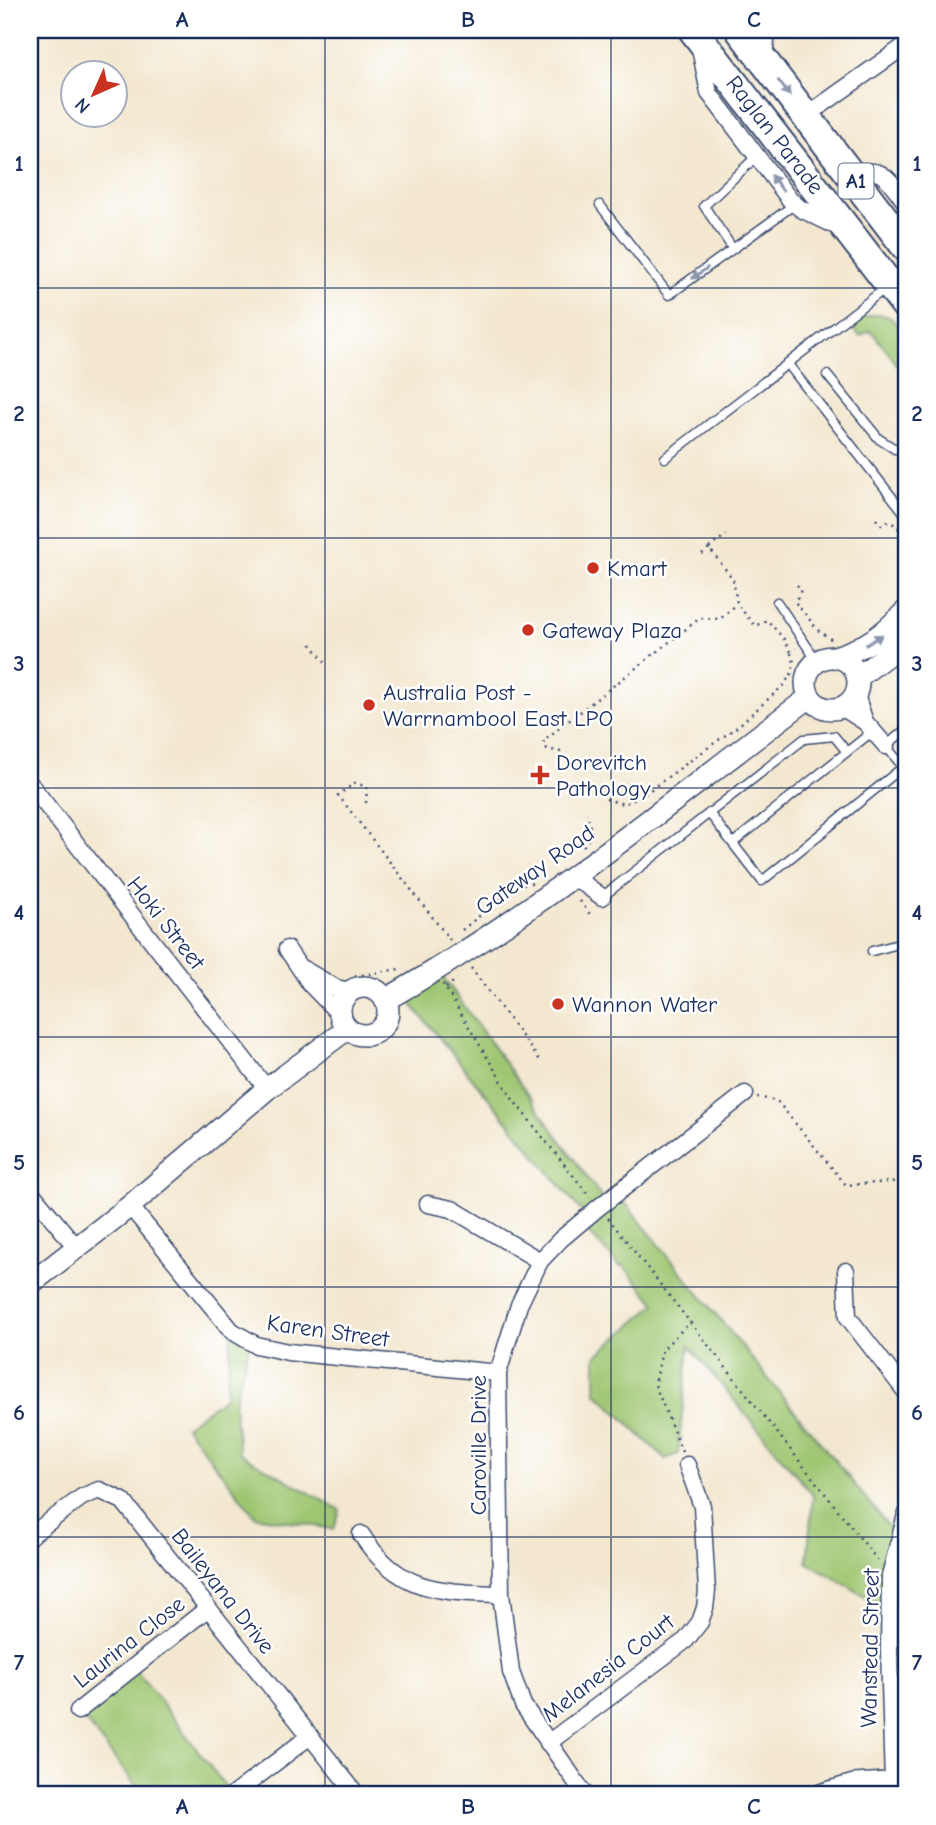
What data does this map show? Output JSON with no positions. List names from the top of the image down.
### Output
{
  "streets": {
    "highway": ["Raglan Parade", "A1"],
    "street": [
      "Gateway Road",
      "Hoki Street",
      "Karen Street",
      "Caroville Drive",
      "Baileyana Drive",
      "Laurina Close",
      "Wanstead Street",
      "Melanesia Court"
    ]
  },
  "crossings": [
    ["Karen Street", "Caroville Drive"],
    ["Caroville Drive", "Melanesia Court"],
    ["Baileyana Drive", "Laurina Close"]
  ],
  "places": {
    "other": [
      "Kmart",
      "Gateway Plaza",
      "Australia Post - Warrnambool East LPO",
      "Wannon Water"
    ],
    "health": ["Dorevitch Pathology"]
  },
  "north": "bottom left",
  "grid": {
    "columns": ["A", "B", "C"],
    "rows": [
      "1",
      "2",
      "3",
      "4",
      "5",
      "6",
      "7"
    ]
  }
}
